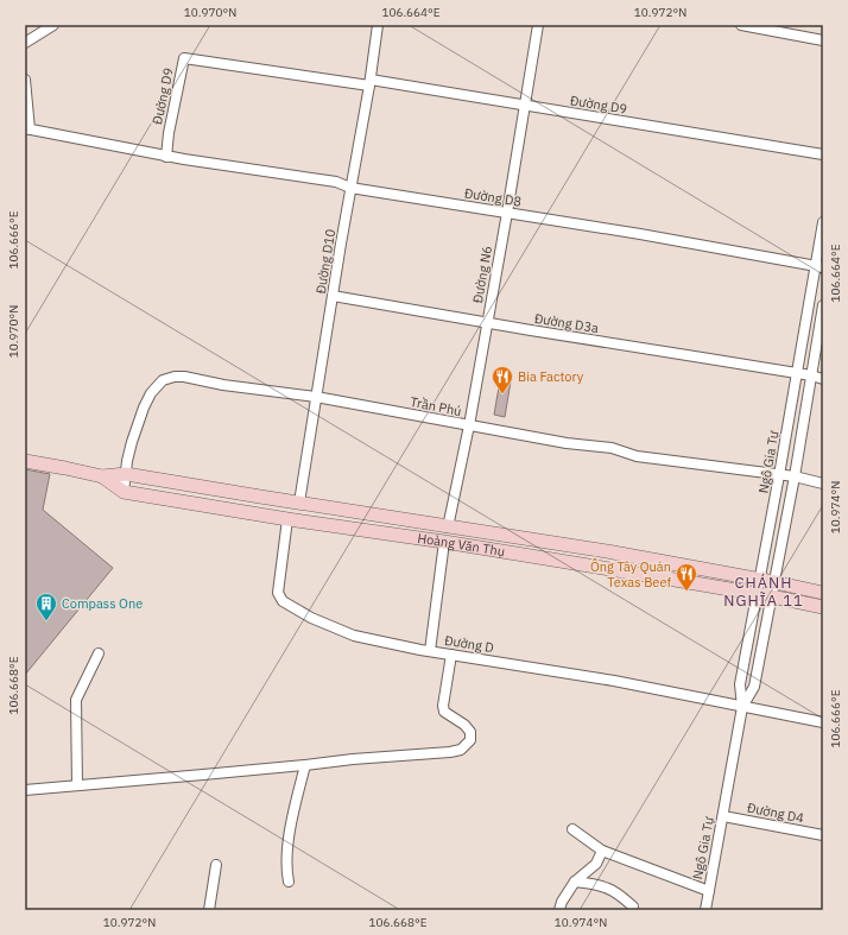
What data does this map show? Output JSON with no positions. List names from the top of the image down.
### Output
{
  "streets": {
    "street": [
      "Đường D9",
      "Đường D8",
      "Đường D10",
      "Đường N6",
      "Đường D3a",
      "Trần Phú",
      "Ngô Gia Tự",
      "Hoàng Văn Thụ",
      "Đường D",
      "Đường D4"
    ]
  },
  "crossings": [
    ["Đường D9", "Đường D8"],
    ["Đường D9", "Đường D10"],
    ["Đường D9", "Đường N6"],
    ["Đường D8", "Đường D10"],
    ["Đường D8", "Đường N6"],
    ["Đường D8", "Ngô Gia Tự"],
    ["Đường D10", "Đường D3a"],
    ["Đường D10", "Trần Phú"],
    ["Đường D10", "Hoàng Văn Thụ"],
    ["Đường N6", "Đường D3a"],
    ["Đường N6", "Trần Phú"],
    ["Đường N6", "Hoàng Văn Thụ"],
    ["Đường D3a", "Ngô Gia Tự"],
    ["Trần Phú", "Ngô Gia Tự"],
    ["Trần Phú", "Hoàng Văn Thụ"],
    ["Ngô Gia Tự", "Hoàng Văn Thụ"],
    ["Ngô Gia Tự", "Đường D"],
    ["Ngô Gia Tự", "Đường D4"],
    ["Hoàng Văn Thụ", "Đường D"]
  ],
  "districts": ["CHÁNH NGHĨA 11"],
  "places": {
    "restaurant": ["Bia Factory", "Ông Tây Quán Texas Beef"],
    "building": ["Compass One"]
  },
  "coordinates": [
    "10.970°N",
    "106.664°E",
    "10.972°N",
    "106.666°E",
    "10.974°N",
    "106.668°E"
  ]
}
